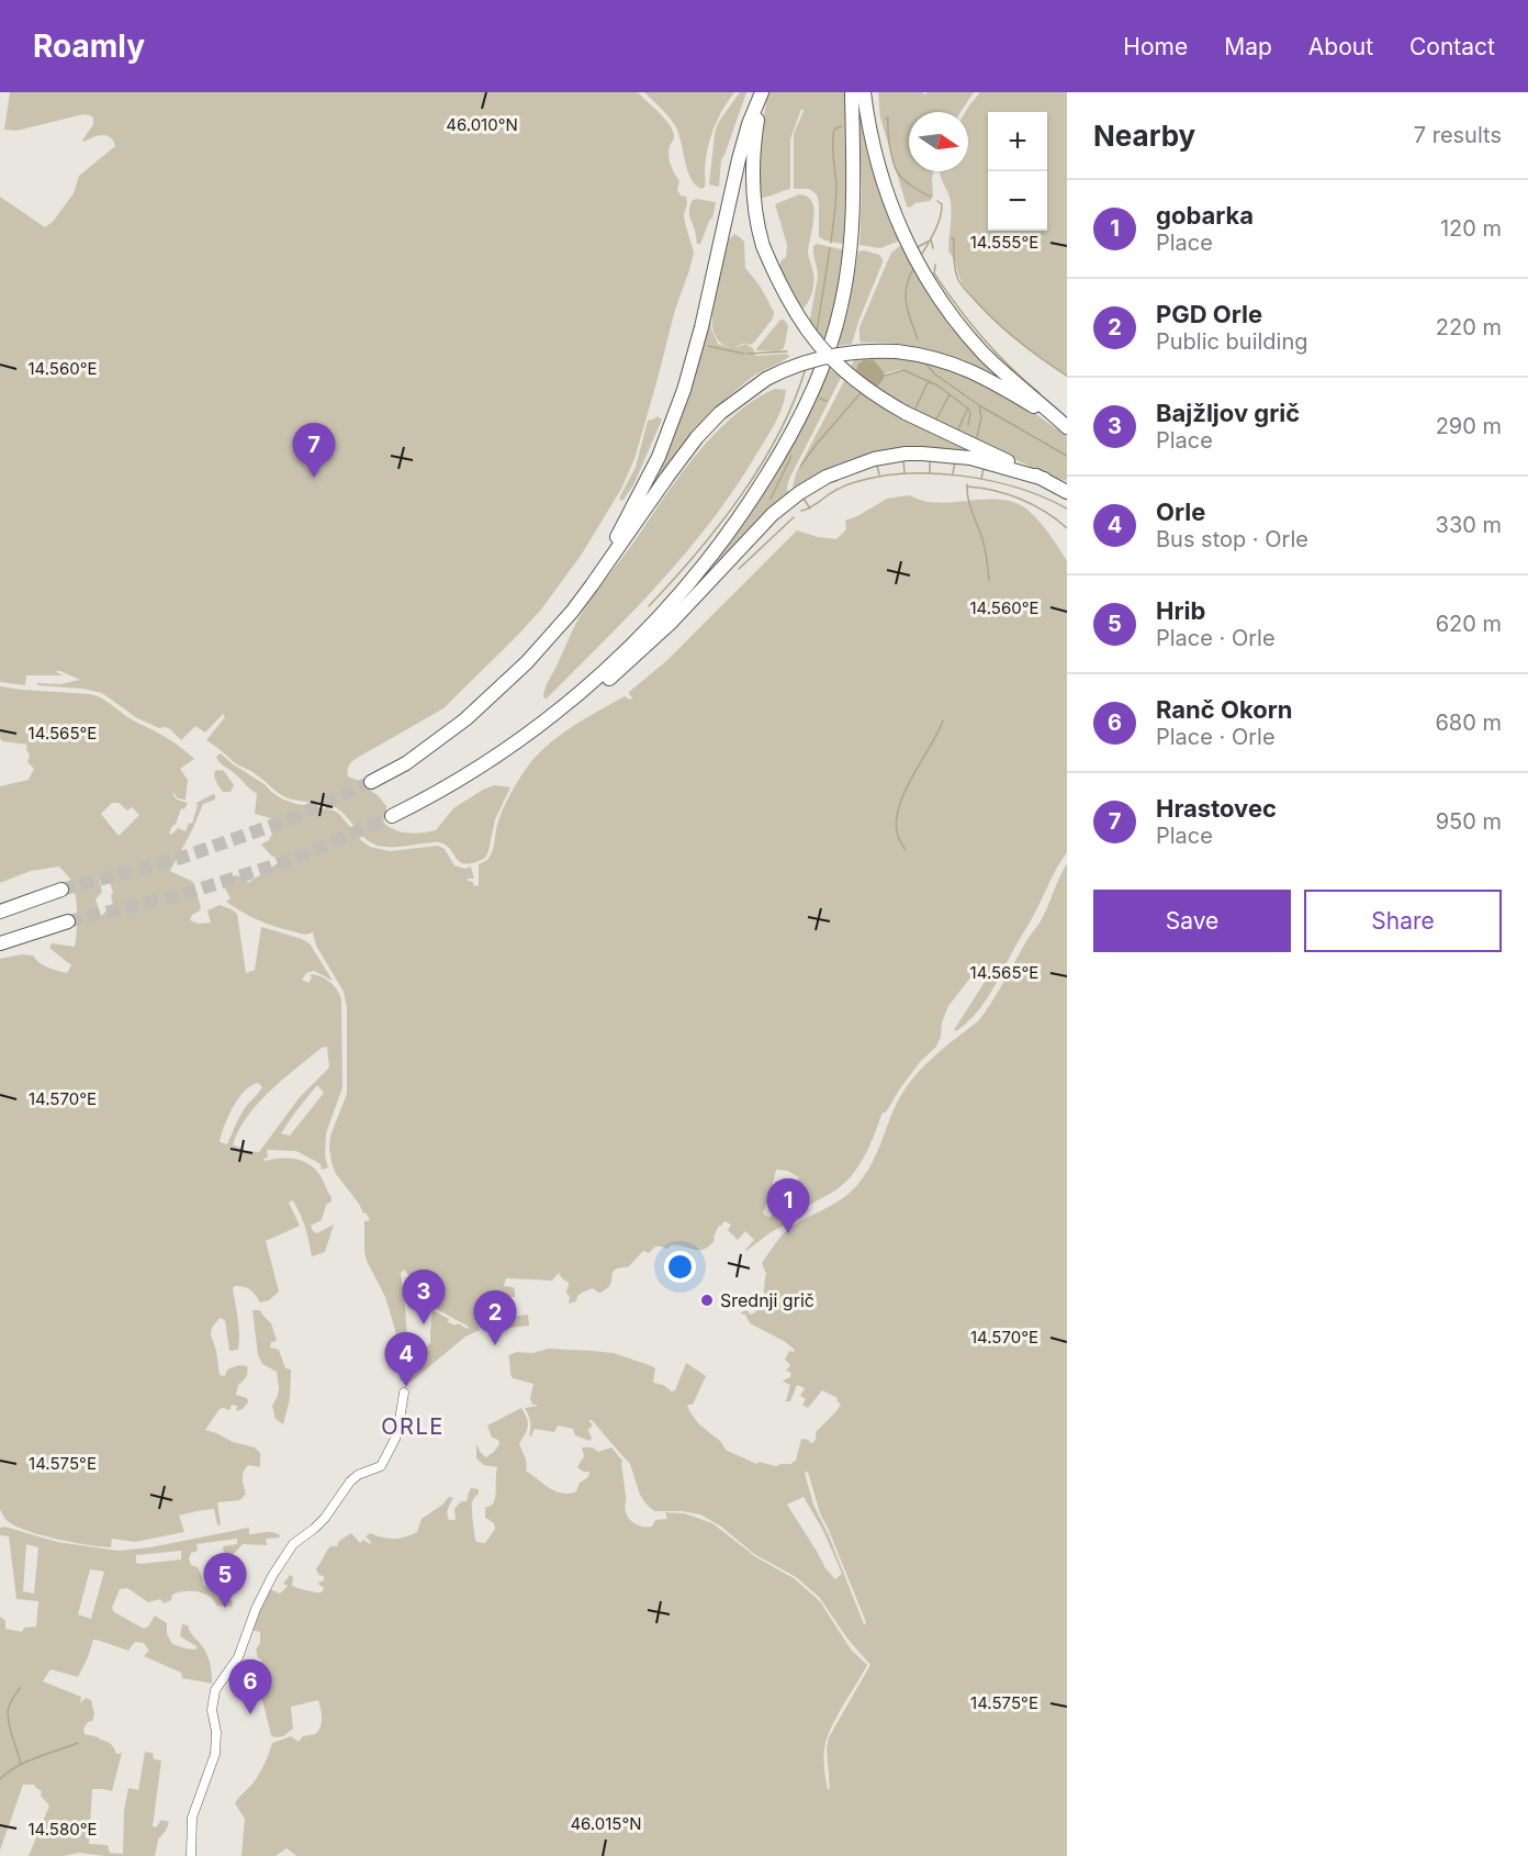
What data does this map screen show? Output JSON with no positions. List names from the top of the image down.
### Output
{
  "districts": ["ORLE"],
  "places": ["Srednji grič"],
  "north": "right",
  "page": {
    "header": "Roamly",
    "nav": [
      "Home",
      "Map",
      "About",
      "Contact"
    ],
    "heading": ["Nearby", "7 results"],
    "map_buttons": ["+", "−"],
    "list": [
      {
        "mark": "1",
        "name": "gobarka",
        "note": "Place",
        "value": "120 m"
      },
      {
        "mark": "2",
        "name": "PGD Orle",
        "note": "Public building",
        "value": "220 m"
      },
      {
        "mark": "3",
        "name": "Bajžljov grič",
        "note": "Place",
        "value": "290 m"
      },
      {
        "mark": "4",
        "name": "Orle",
        "note": "Bus stop · Orle",
        "value": "330 m"
      },
      {
        "mark": "5",
        "name": "Hrib",
        "note": "Place · Orle",
        "value": "620 m"
      },
      {
        "mark": "6",
        "name": "Ranč Okorn",
        "note": "Place · Orle",
        "value": "680 m"
      },
      {
        "mark": "7",
        "name": "Hrastovec",
        "note": "Place",
        "value": "950 m"
      }
    ],
    "pins": [
      "7",
      "1",
      "3",
      "2",
      "4",
      "5",
      "6"
    ],
    "buttons": ["Save", "Share"]
  },
  "coordinates": [
    "46.010°N",
    "14.555°E",
    "14.560°E",
    "14.565°E",
    "14.570°E",
    "14.575°E",
    "46.015°N",
    "14.580°E"
  ]
}
